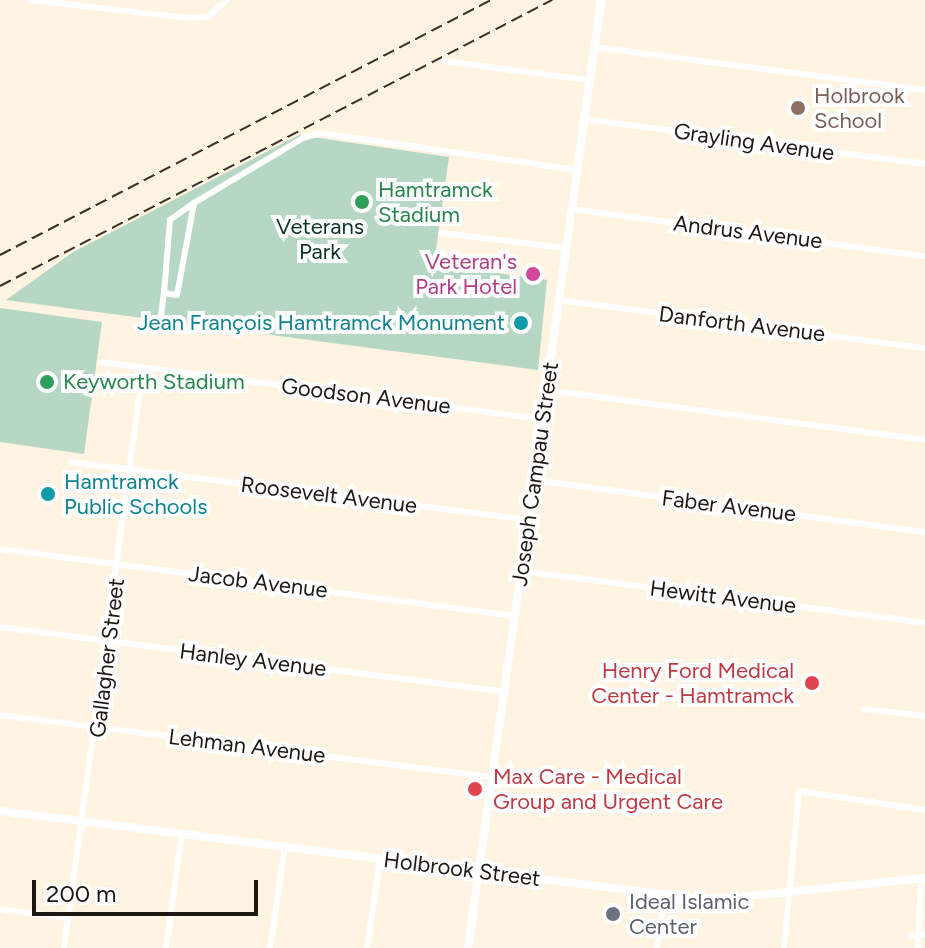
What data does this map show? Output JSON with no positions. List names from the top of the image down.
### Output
{
  "streets": {
    "street": [
      "Grayling Avenue",
      "Andrus Avenue",
      "Danforth Avenue",
      "Goodson Avenue",
      "Joseph Campau Street",
      "Roosevelt Avenue",
      "Faber Avenue",
      "Jacob Avenue",
      "Hewitt Avenue",
      "Gallagher Street",
      "Hanley Avenue",
      "Lehman Avenue",
      "Holbrook Street"
    ]
  },
  "crossings": [
    ["Grayling Avenue", "Joseph Campau Street"],
    ["Andrus Avenue", "Joseph Campau Street"],
    ["Danforth Avenue", "Joseph Campau Street"],
    ["Goodson Avenue", "Joseph Campau Street"],
    ["Goodson Avenue", "Gallagher Street"],
    ["Joseph Campau Street", "Roosevelt Avenue"],
    ["Joseph Campau Street", "Faber Avenue"],
    ["Joseph Campau Street", "Jacob Avenue"],
    ["Joseph Campau Street", "Hewitt Avenue"],
    ["Joseph Campau Street", "Hanley Avenue"],
    ["Joseph Campau Street", "Lehman Avenue"],
    ["Joseph Campau Street", "Holbrook Street"],
    ["Roosevelt Avenue", "Gallagher Street"],
    ["Jacob Avenue", "Gallagher Street"],
    ["Gallagher Street", "Hanley Avenue"],
    ["Gallagher Street", "Lehman Avenue"],
    ["Gallagher Street", "Holbrook Street"]
  ],
  "parks": ["Veterans Park"],
  "places": [
    "Holbrook School",
    "Hamtramck Stadium",
    "Veteran's Park Hotel",
    "Jean François Hamtramck Monument",
    "Keyworth Stadium",
    "Hamtramck Public Schools",
    "Henry Ford Medical Center - Hamtramck",
    "Max Care - Medical Group and Urgent Care",
    "Ideal Islamic Center"
  ],
  "scale_bar": "200 m"
}
